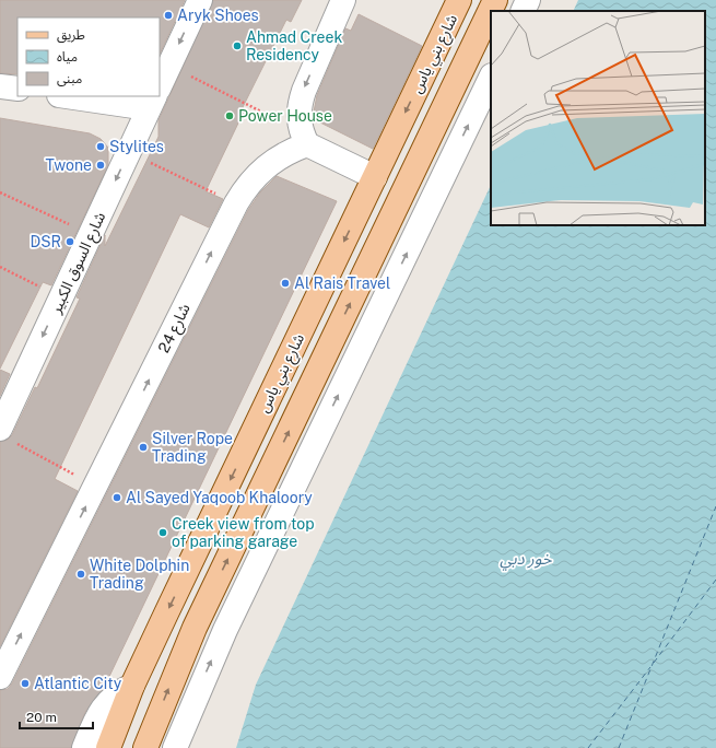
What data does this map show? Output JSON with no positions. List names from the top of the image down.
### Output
{
  "streets": {
    "main road": ["شارع بني ياس"],
    "street": ["شارع السوق الكبير", "شارع 24"]
  },
  "one_way": ["شارع السوق الكبير"],
  "water": ["خور دبي"],
  "places": [
    "Aryk Shoes",
    "Ahmad Creek Residency",
    "Power House",
    "Stylites",
    "Twone",
    "DSR",
    "Al Rais Travel",
    "Silver Rope Trading",
    "Al Sayed Yaqoob Khaloory",
    "Creek view from top of parking garage",
    "White Dolphin Trading",
    "Atlantic City"
  ],
  "legend": ["طريق", "مياه", "مبنى"],
  "scale_bar": "20 m"
}
